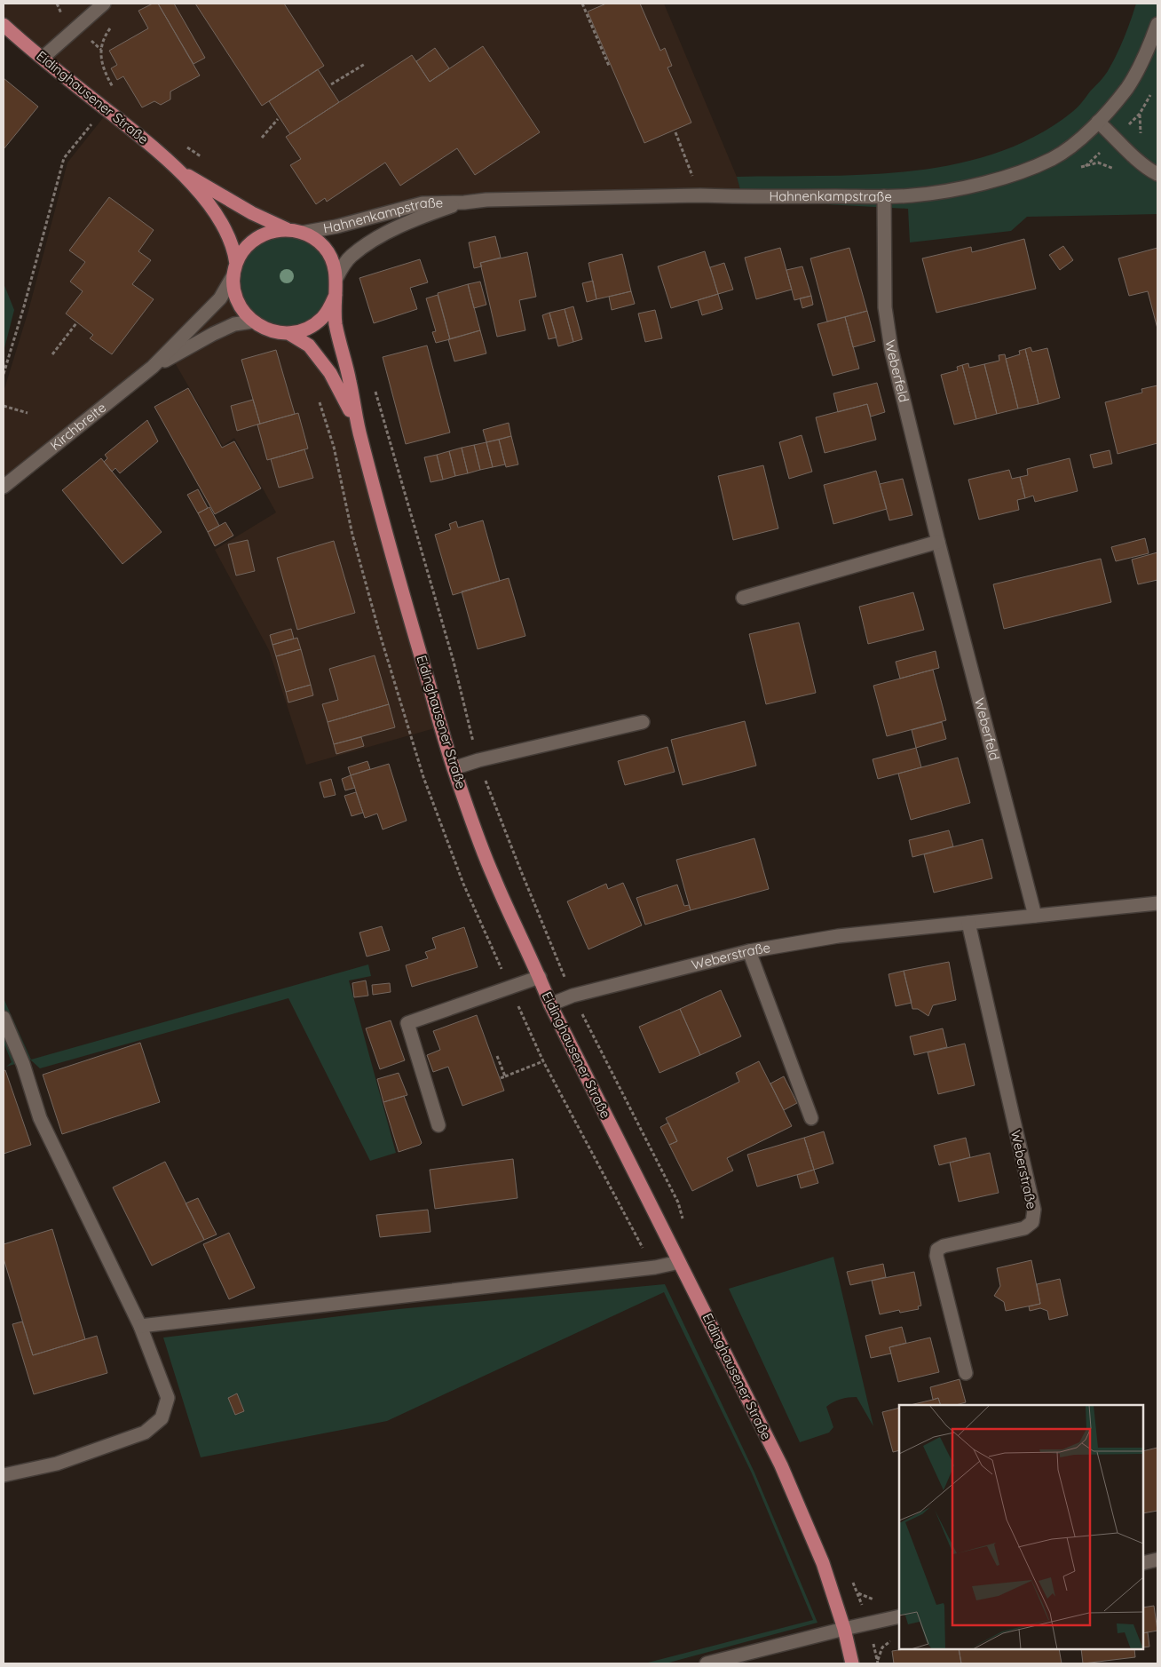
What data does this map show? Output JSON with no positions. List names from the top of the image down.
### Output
{
  "streets": {
    "main road": ["Eidinghausener Straße"],
    "street": [
      "Hahnenkampstraße",
      "Weberfeld",
      "Kirchbreite",
      "Weberstraße"
    ]
  },
  "crossings": [
    ["Eidinghausener Straße", "Hahnenkampstraße"],
    ["Eidinghausener Straße", "Kirchbreite"],
    ["Eidinghausener Straße", "Weberstraße"],
    ["Hahnenkampstraße", "Weberfeld"],
    ["Hahnenkampstraße", "Kirchbreite"],
    ["Weberfeld", "Weberstraße"]
  ]
}
